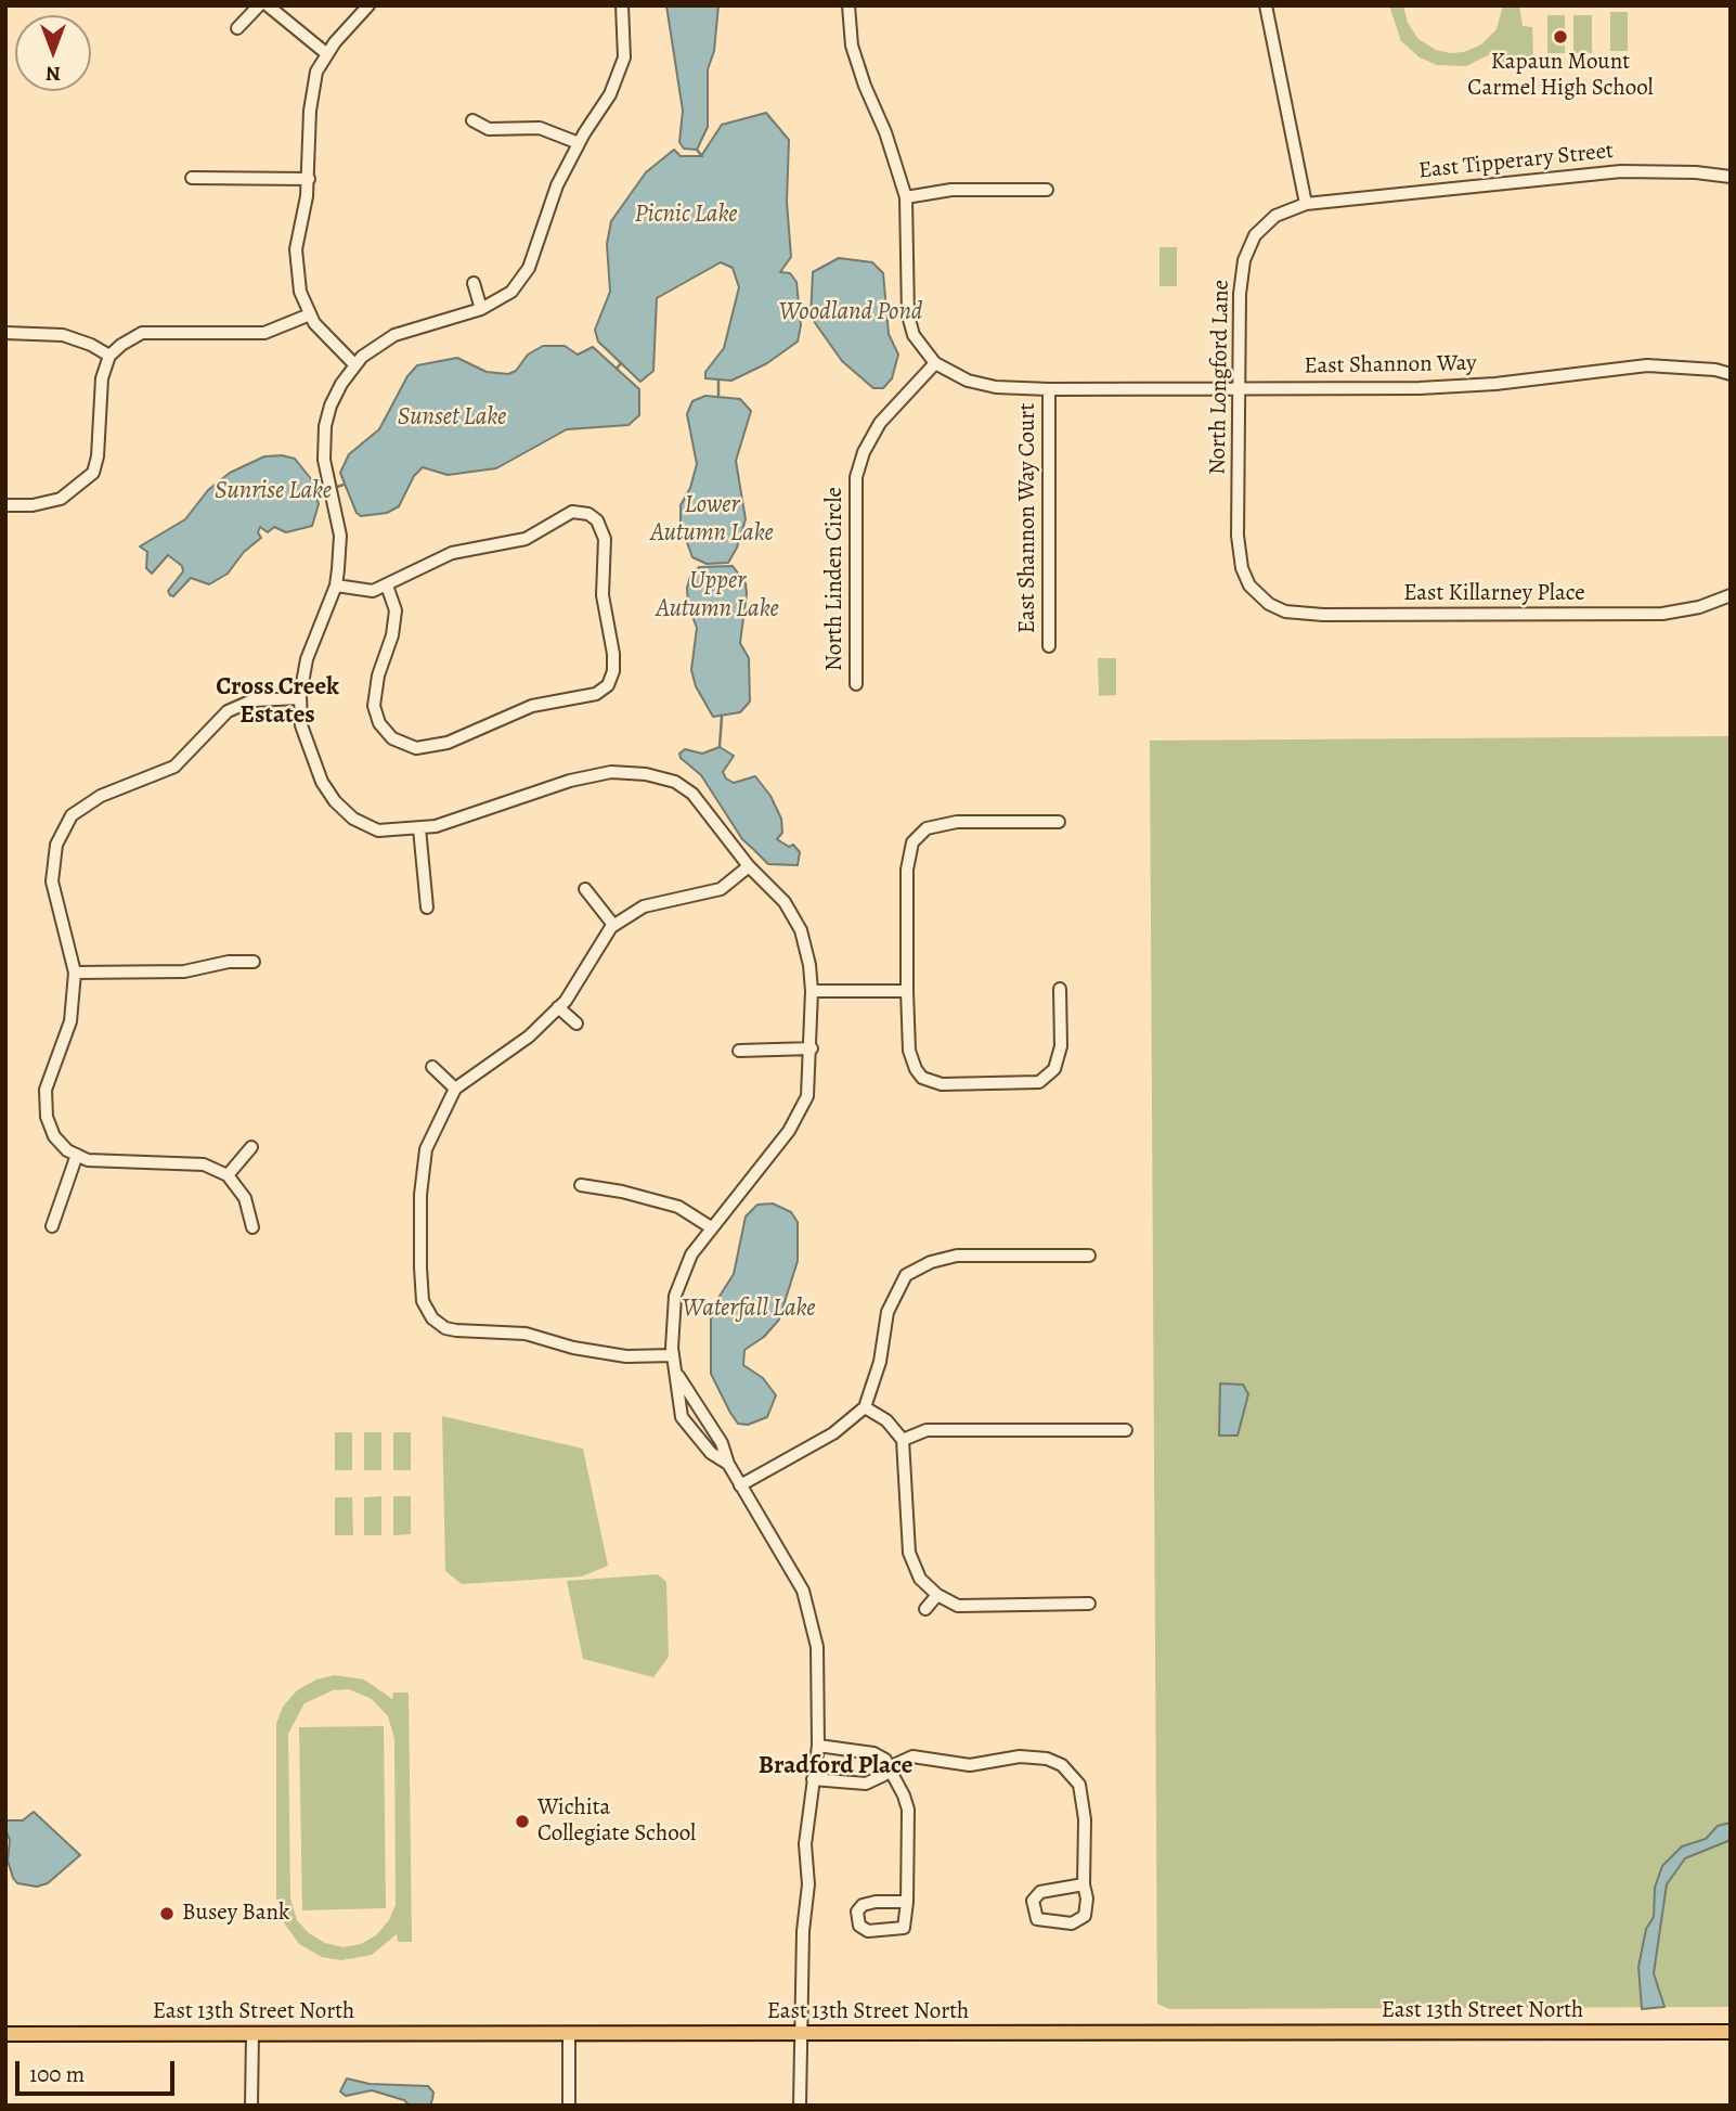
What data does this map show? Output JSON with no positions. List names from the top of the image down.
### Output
{
  "streets": {
    "main road": ["East 13th Street North"],
    "street": [
      "East Tipperary Street",
      "East Shannon Way",
      "North Longford Lane",
      "East Shannon Way Court",
      "North Linden Circle",
      "East Killarney Place"
    ]
  },
  "crossings": [
    ["East Tipperary Street", "North Longford Lane"],
    ["East Shannon Way", "North Longford Lane"],
    ["East Shannon Way", "East Shannon Way Court"],
    ["East Shannon Way", "North Linden Circle"],
    ["North Longford Lane", "East Killarney Place"]
  ],
  "districts": ["Cross Creek Estates", "Bradford Place"],
  "water": [
    "Picnic Lake",
    "Woodland Pond",
    "Sunset Lake",
    "Sunrise Lake",
    "Lower Autumn Lake",
    "Upper Autumn Lake",
    "Waterfall Lake"
  ],
  "places": ["Kapaun Mount Carmel High School", "Wichita Collegiate School", "Busey Bank"],
  "scale_bar": "100 m",
  "north": "bottom"
}
